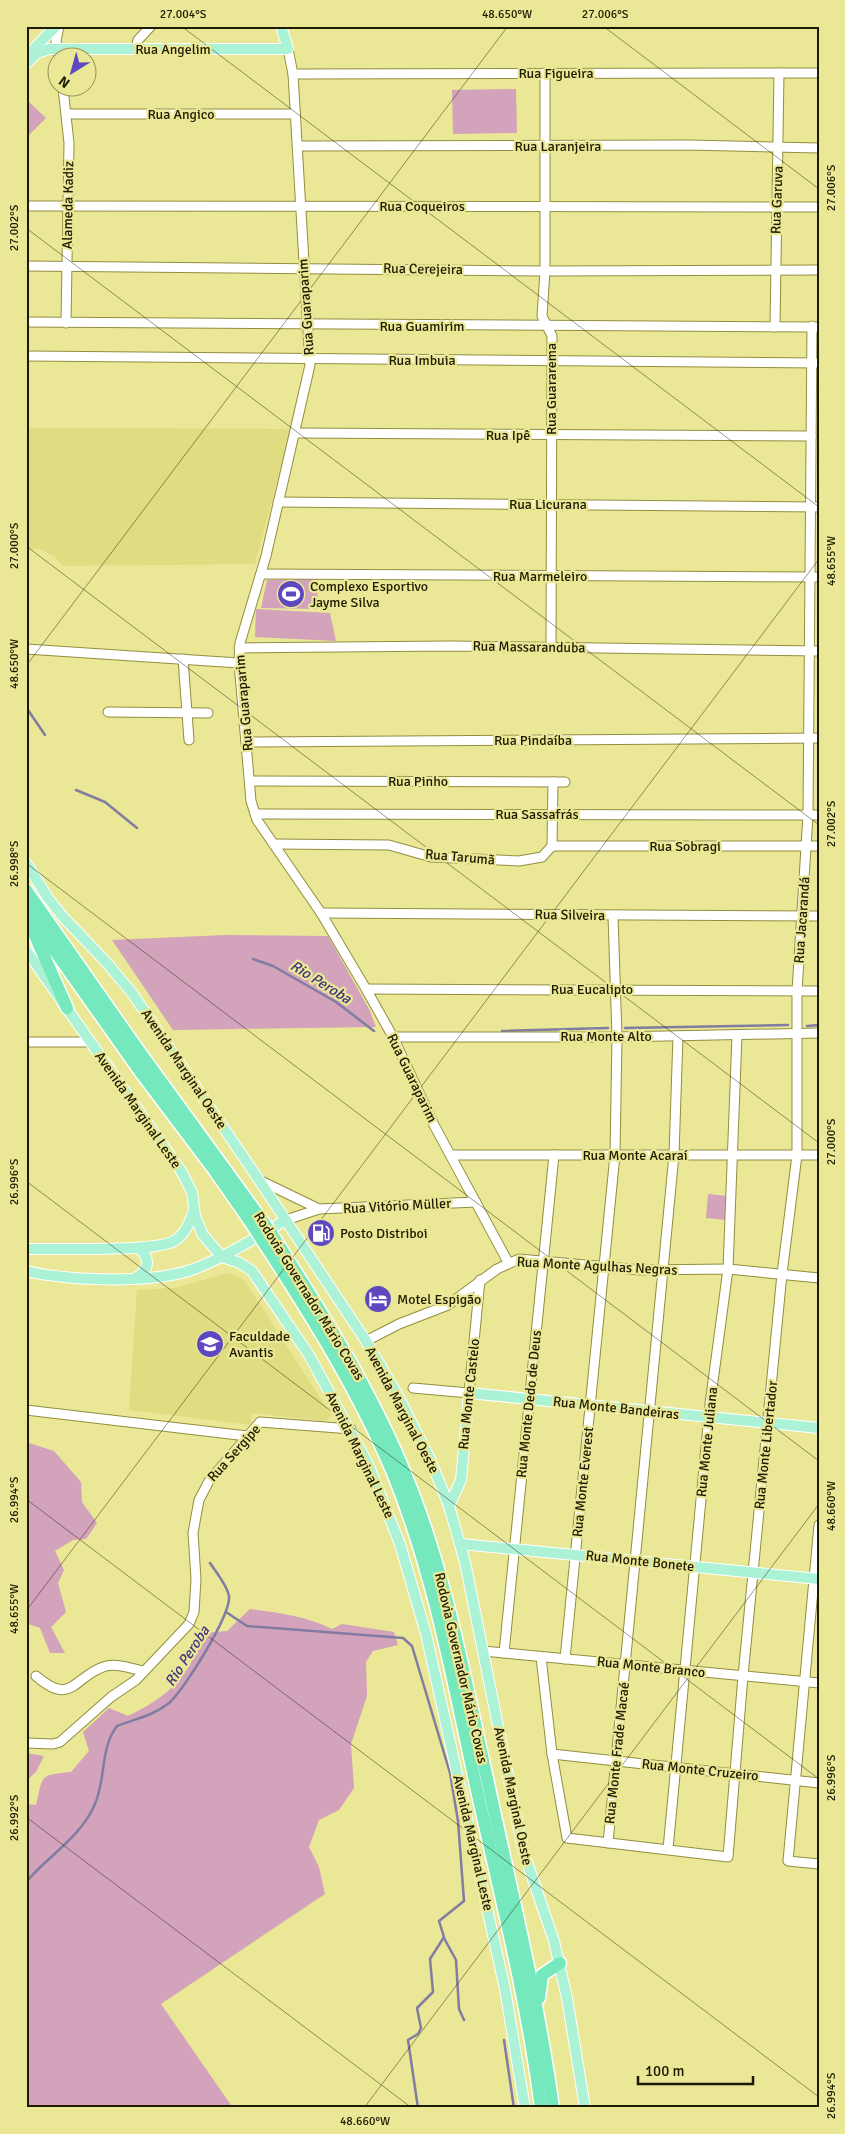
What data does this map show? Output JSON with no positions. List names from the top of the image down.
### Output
{
  "streets": {
    "highway": ["Rodovia Governador Mário Covas"],
    "main road": [
      "Rua Angelim",
      "Rua Guaraparim",
      "Avenida Marginal Oeste",
      "Avenida Marginal Leste",
      "Rua Vitório Müller",
      "Rua Monte Castelo",
      "Rua Monte Bandeiras",
      "Rua Monte Bonete"
    ],
    "street": [
      "Rua Figueira",
      "Rua Angico",
      "Rua Laranjeira",
      "Rua Garuva",
      "Alameda Kadiz",
      "Rua Coqueiros",
      "Rua Cerejeira",
      "Rua Guamirim",
      "Rua Imbuia",
      "Rua Guararema",
      "Rua Ipê",
      "Rua Licurana",
      "Rua Marmeleiro",
      "Rua Massaranduba",
      "Rua Pindaíba",
      "Rua Pinho",
      "Rua Sassafrás",
      "Rua Sobragi",
      "Rua Tarumã",
      "Rua Silveira",
      "Rua Jacarandá",
      "Rua Eucalipto",
      "Rua Monte Alto",
      "Rua Monte Acaraí",
      "Rua Monte Agulhas Negras",
      "Rua Monte Dedo de Deus",
      "Rua Monte Juliana",
      "Rua Monte Libertador",
      "Rua Sergipe",
      "Rua Monte Everest",
      "Rua Monte Branco",
      "Rua Monte Frade Macaé",
      "Rua Monte Cruzeiro"
    ]
  },
  "crossings": [
    ["Rua Angelim", "Rua Guaraparim"],
    ["Rua Figueira", "Rua Garuva"],
    ["Rua Figueira", "Rua Guaraparim"],
    ["Rua Figueira", "Rua Guararema"],
    ["Rua Angico", "Alameda Kadiz"],
    ["Rua Angico", "Rua Guaraparim"],
    ["Rua Laranjeira", "Rua Garuva"],
    ["Rua Laranjeira", "Rua Guaraparim"],
    ["Rua Laranjeira", "Rua Guararema"],
    ["Rua Garuva", "Rua Coqueiros"],
    ["Rua Garuva", "Rua Cerejeira"],
    ["Rua Garuva", "Rua Guamirim"],
    ["Alameda Kadiz", "Rua Coqueiros"],
    ["Alameda Kadiz", "Rua Cerejeira"],
    ["Alameda Kadiz", "Rua Guamirim"],
    ["Rua Coqueiros", "Rua Guaraparim"],
    ["Rua Coqueiros", "Rua Guararema"],
    ["Rua Cerejeira", "Rua Guaraparim"],
    ["Rua Cerejeira", "Rua Guararema"],
    ["Rua Guaraparim", "Rua Guamirim"],
    ["Rua Guaraparim", "Rua Imbuia"],
    ["Rua Guaraparim", "Rua Ipê"],
    ["Rua Guaraparim", "Rua Licurana"],
    ["Rua Guaraparim", "Rua Marmeleiro"],
    ["Rua Guaraparim", "Rua Massaranduba"],
    ["Rua Guaraparim", "Rua Pindaíba"],
    ["Rua Guaraparim", "Rua Pinho"],
    ["Rua Guaraparim", "Rua Sassafrás"],
    ["Rua Guaraparim", "Rua Tarumã"],
    ["Rua Guaraparim", "Rua Silveira"],
    ["Rua Guaraparim", "Rua Eucalipto"],
    ["Rua Guaraparim", "Rua Monte Alto"],
    ["Rua Guaraparim", "Rua Monte Acaraí"],
    ["Rua Guaraparim", "Rua Vitório Müller"],
    ["Rua Guaraparim", "Rua Monte Agulhas Negras"],
    ["Rua Guamirim", "Rua Guararema"],
    ["Rua Guamirim", "Rua Jacarandá"],
    ["Rua Imbuia", "Rua Guararema"],
    ["Rua Imbuia", "Rua Jacarandá"],
    ["Rua Guararema", "Rua Ipê"],
    ["Rua Guararema", "Rua Licurana"],
    ["Rua Guararema", "Rua Marmeleiro"],
    ["Rua Guararema", "Rua Massaranduba"],
    ["Rua Ipê", "Rua Jacarandá"],
    ["Rua Licurana", "Rua Jacarandá"],
    ["Rua Marmeleiro", "Rua Jacarandá"],
    ["Rua Massaranduba", "Rua Jacarandá"],
    ["Rua Pindaíba", "Rua Jacarandá"],
    ["Rua Sassafrás", "Rua Jacarandá"],
    ["Rua Sobragi", "Rua Tarumã"],
    ["Rua Sobragi", "Rua Jacarandá"],
    ["Rua Silveira", "Rua Jacarandá"],
    ["Rua Silveira", "Rua Monte Everest"],
    ["Rua Jacarandá", "Rua Eucalipto"],
    ["Rua Jacarandá", "Rua Monte Alto"],
    ["Rua Jacarandá", "Rua Monte Libertador"],
    ["Rua Eucalipto", "Rua Monte Everest"],
    ["Rua Monte Alto", "Rua Monte Juliana"],
    ["Rua Monte Alto", "Rua Monte Libertador"],
    ["Rua Monte Alto", "Rua Monte Everest"],
    ["Rua Monte Alto", "Rua Monte Frade Macaé"],
    ["Avenida Marginal Oeste", "Rua Vitório Müller"],
    ["Avenida Marginal Oeste", "Rua Monte Agulhas Negras"],
    ["Avenida Marginal Oeste", "Rua Monte Castelo"],
    ["Avenida Marginal Oeste", "Rua Monte Bonete"],
    ["Avenida Marginal Oeste", "Rua Monte Branco"],
    ["Avenida Marginal Leste", "Rua Vitório Müller"],
    ["Avenida Marginal Leste", "Rua Sergipe"],
    ["Rua Monte Acaraí", "Rua Monte Dedo de Deus"],
    ["Rua Monte Acaraí", "Rua Monte Juliana"],
    ["Rua Monte Acaraí", "Rua Monte Libertador"],
    ["Rua Monte Acaraí", "Rua Monte Everest"],
    ["Rua Monte Acaraí", "Rua Monte Frade Macaé"],
    ["Rua Monte Agulhas Negras", "Rua Monte Castelo"],
    ["Rua Monte Agulhas Negras", "Rua Monte Dedo de Deus"],
    ["Rua Monte Agulhas Negras", "Rua Monte Juliana"],
    ["Rua Monte Agulhas Negras", "Rua Monte Libertador"],
    ["Rua Monte Agulhas Negras", "Rua Monte Everest"],
    ["Rua Monte Agulhas Negras", "Rua Monte Frade Macaé"],
    ["Rua Monte Castelo", "Rua Monte Bandeiras"],
    ["Rua Monte Dedo de Deus", "Rua Monte Bandeiras"],
    ["Rua Monte Dedo de Deus", "Rua Monte Bonete"],
    ["Rua Monte Dedo de Deus", "Rua Monte Branco"],
    ["Rua Monte Bandeiras", "Rua Monte Juliana"],
    ["Rua Monte Bandeiras", "Rua Monte Libertador"],
    ["Rua Monte Bandeiras", "Rua Monte Everest"],
    ["Rua Monte Bandeiras", "Rua Monte Frade Macaé"],
    ["Rua Monte Juliana", "Rua Monte Libertador"],
    ["Rua Monte Juliana", "Rua Monte Bonete"],
    ["Rua Monte Juliana", "Rua Monte Branco"],
    ["Rua Monte Juliana", "Rua Monte Cruzeiro"],
    ["Rua Monte Libertador", "Rua Monte Bonete"],
    ["Rua Monte Libertador", "Rua Monte Branco"],
    ["Rua Monte Libertador", "Rua Monte Cruzeiro"],
    ["Rua Monte Everest", "Rua Monte Bonete"],
    ["Rua Monte Everest", "Rua Monte Branco"],
    ["Rua Monte Bonete", "Rua Monte Frade Macaé"],
    ["Rua Monte Branco", "Rua Monte Frade Macaé"],
    ["Rua Monte Frade Macaé", "Rua Monte Cruzeiro"]
  ],
  "water": ["Rio Peroba"],
  "places": {
    "sports": ["Complexo Esportivo Jayme Silva"],
    "fuel station": ["Posto Distriboi"],
    "hotel": ["Motel Espigão"],
    "school or university": ["Faculdade Avantis"]
  },
  "scale_bar": "100 m",
  "north": "bottom left",
  "coordinates": [
    "27.004°S",
    "48.650°W",
    "27.006°S",
    "27.002°S",
    "27.000°S",
    "48.655°W",
    "26.998°S",
    "26.996°S",
    "26.994°S",
    "48.660°W",
    "26.992°S"
  ]
}
